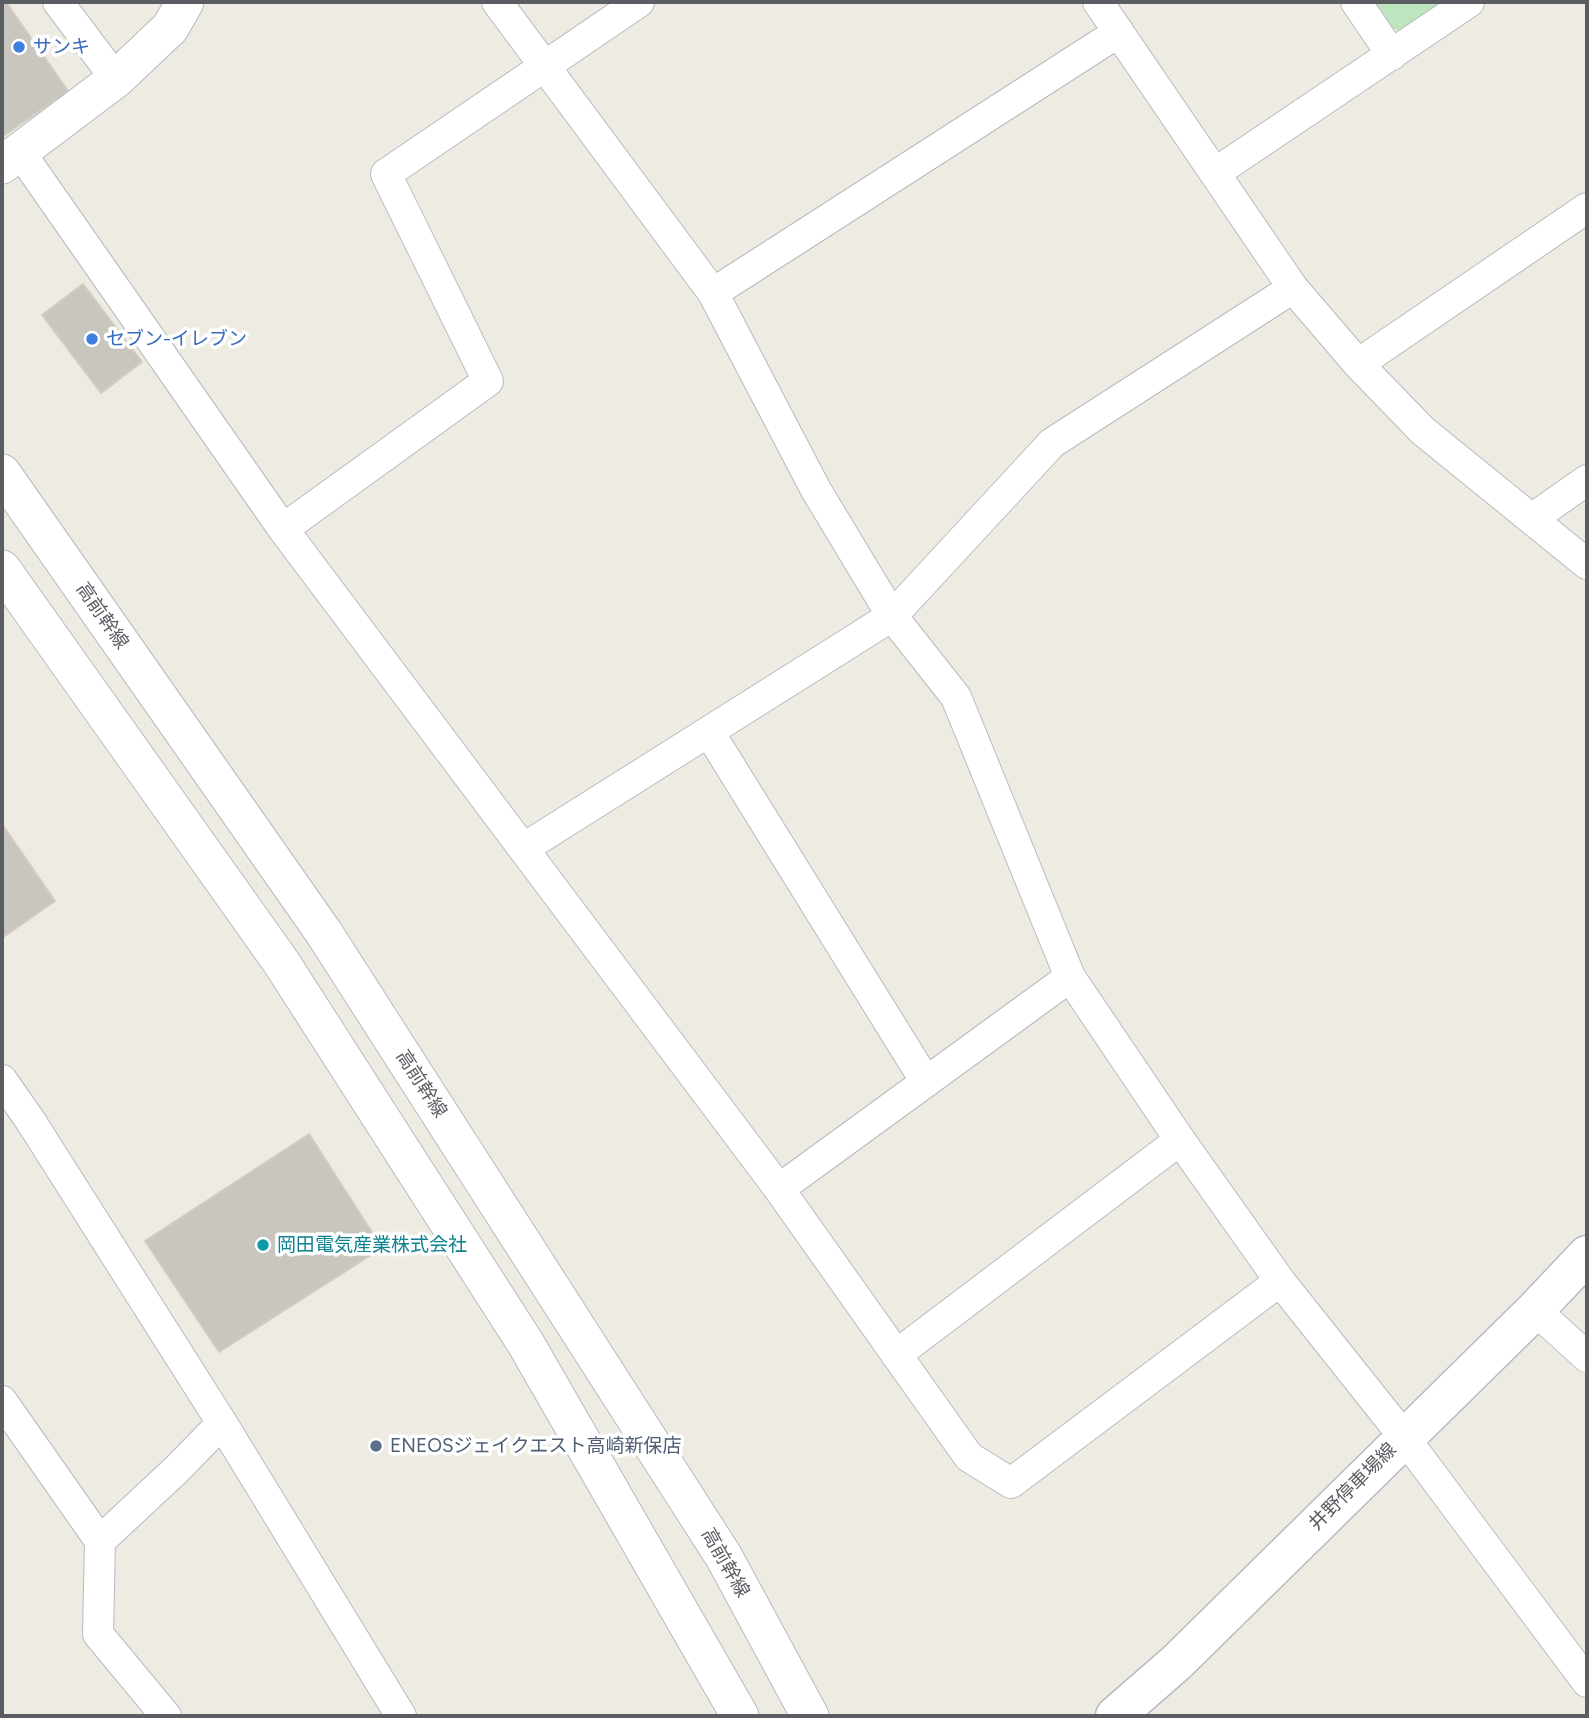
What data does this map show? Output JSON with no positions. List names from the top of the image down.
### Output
{
  "streets": {
    "main road": ["井野停車場線"],
    "street": ["高前幹線"]
  },
  "places": [
    "サンキ",
    "セブン-イレブン",
    "岡田電気産業株式会社",
    "ENEOSジェイクエスト高崎新保店"
  ]
}
